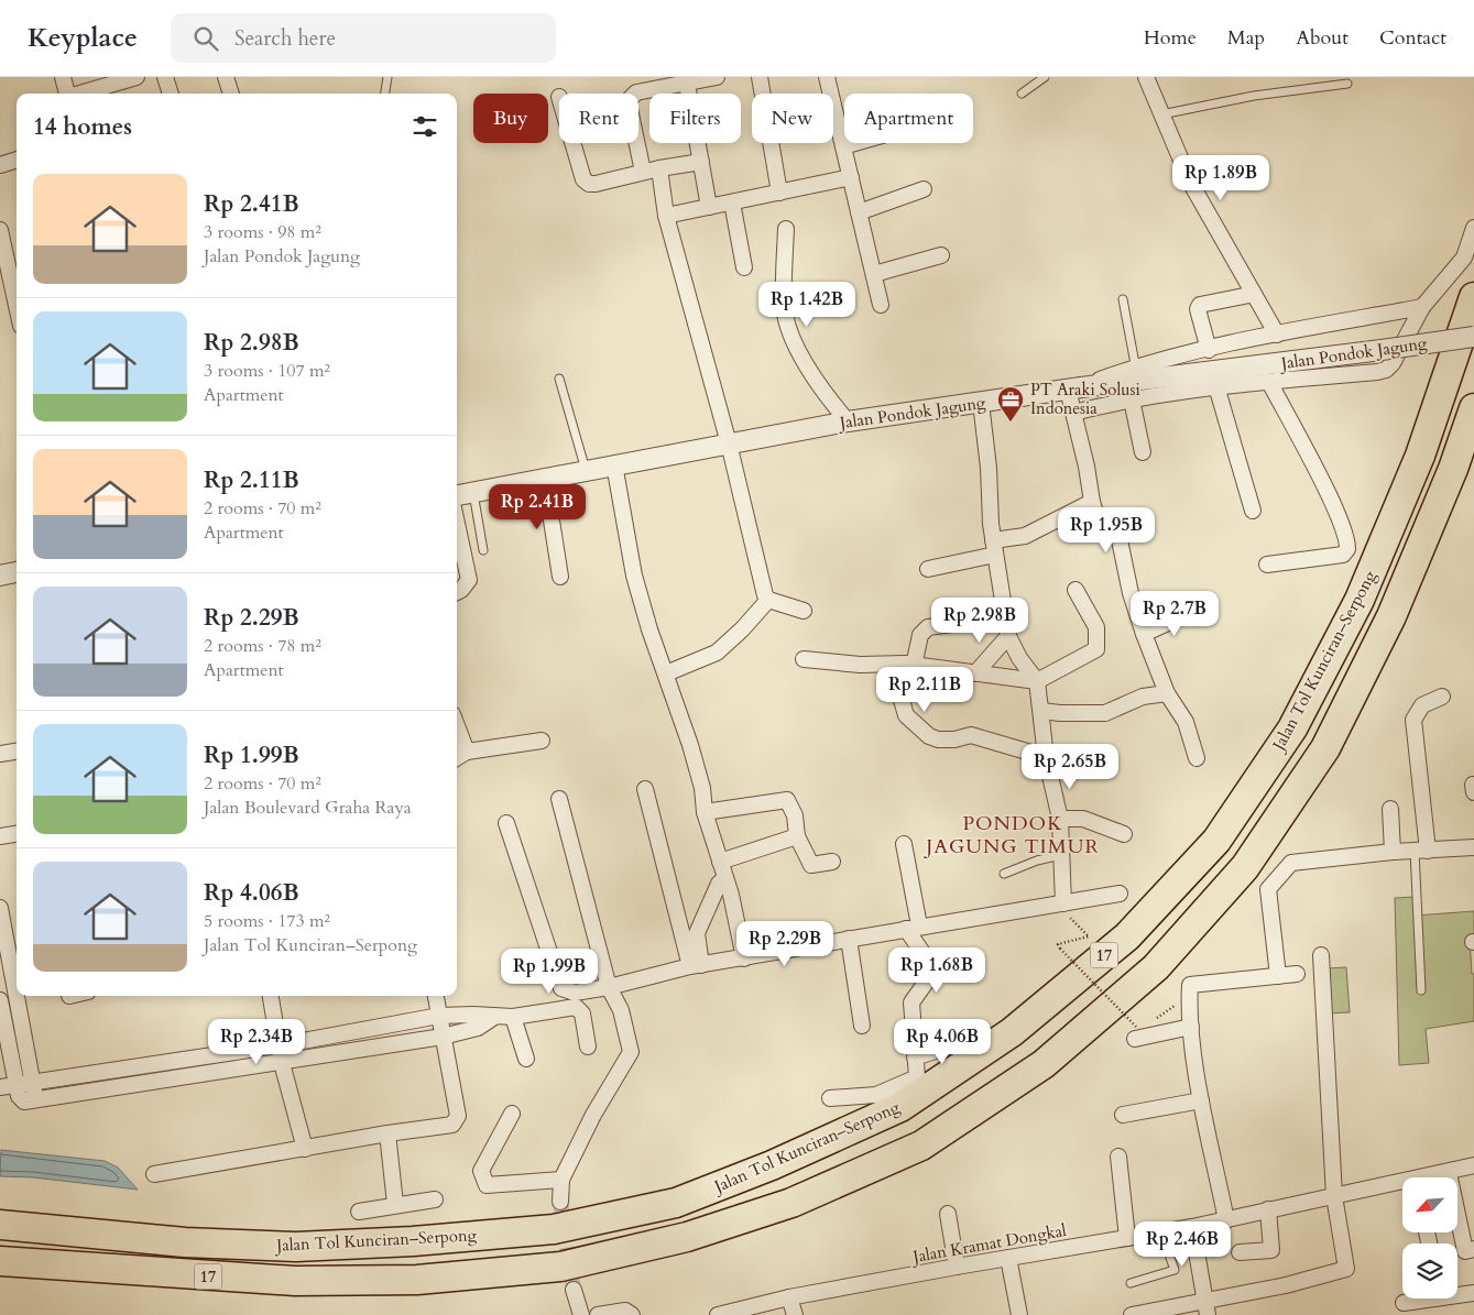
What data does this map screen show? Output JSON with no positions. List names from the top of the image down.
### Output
{
  "streets": {
    "highway": ["Jalan Tol Kunciran–Serpong", "17"],
    "street": ["Jalan Pondok Jagung", "Jalan Kramat Dongkal"]
  },
  "districts": ["PONDOK JAGUNG TIMUR"],
  "places": {
    "office": ["PT Araki Solusi Indonesia"]
  },
  "north": "bottom left",
  "page": {
    "header": "Keyplace",
    "search": "Search here",
    "nav": [
      "Home",
      "Map",
      "About",
      "Contact"
    ],
    "chip": [
      "Buy",
      "Rent",
      "Filters",
      "New",
      "Apartment"
    ],
    "heading": "14 homes",
    "price": [
      "Rp 1.89B",
      "Rp 1.42B",
      "Rp 2.41B",
      "Rp 1.95B",
      "Rp 2.7B",
      "Rp 2.98B",
      "Rp 2.11B",
      "Rp 2.65B",
      "Rp 2.29B",
      "Rp 1.68B",
      "Rp 1.99B",
      "Rp 2.34B",
      "Rp 4.06B",
      "Rp 2.46B"
    ],
    "list": [
      {
        "name": "Rp 2.41B",
        "note": "3 rooms · 98 m² · Jalan Pondok Jagung"
      },
      {
        "name": "Rp 2.98B",
        "note": "3 rooms · 107 m² · Apartment"
      },
      {
        "name": "Rp 2.11B",
        "note": "2 rooms · 70 m² · Apartment"
      },
      {
        "name": "Rp 2.29B",
        "note": "2 rooms · 78 m² · Apartment"
      },
      {
        "name": "Rp 1.99B",
        "note": "2 rooms · 70 m² · Jalan Boulevard Graha Raya"
      },
      {
        "name": "Rp 4.06B",
        "note": "5 rooms · 173 m² · Jalan Tol Kunciran–Serpong"
      }
    ]
  }
}
